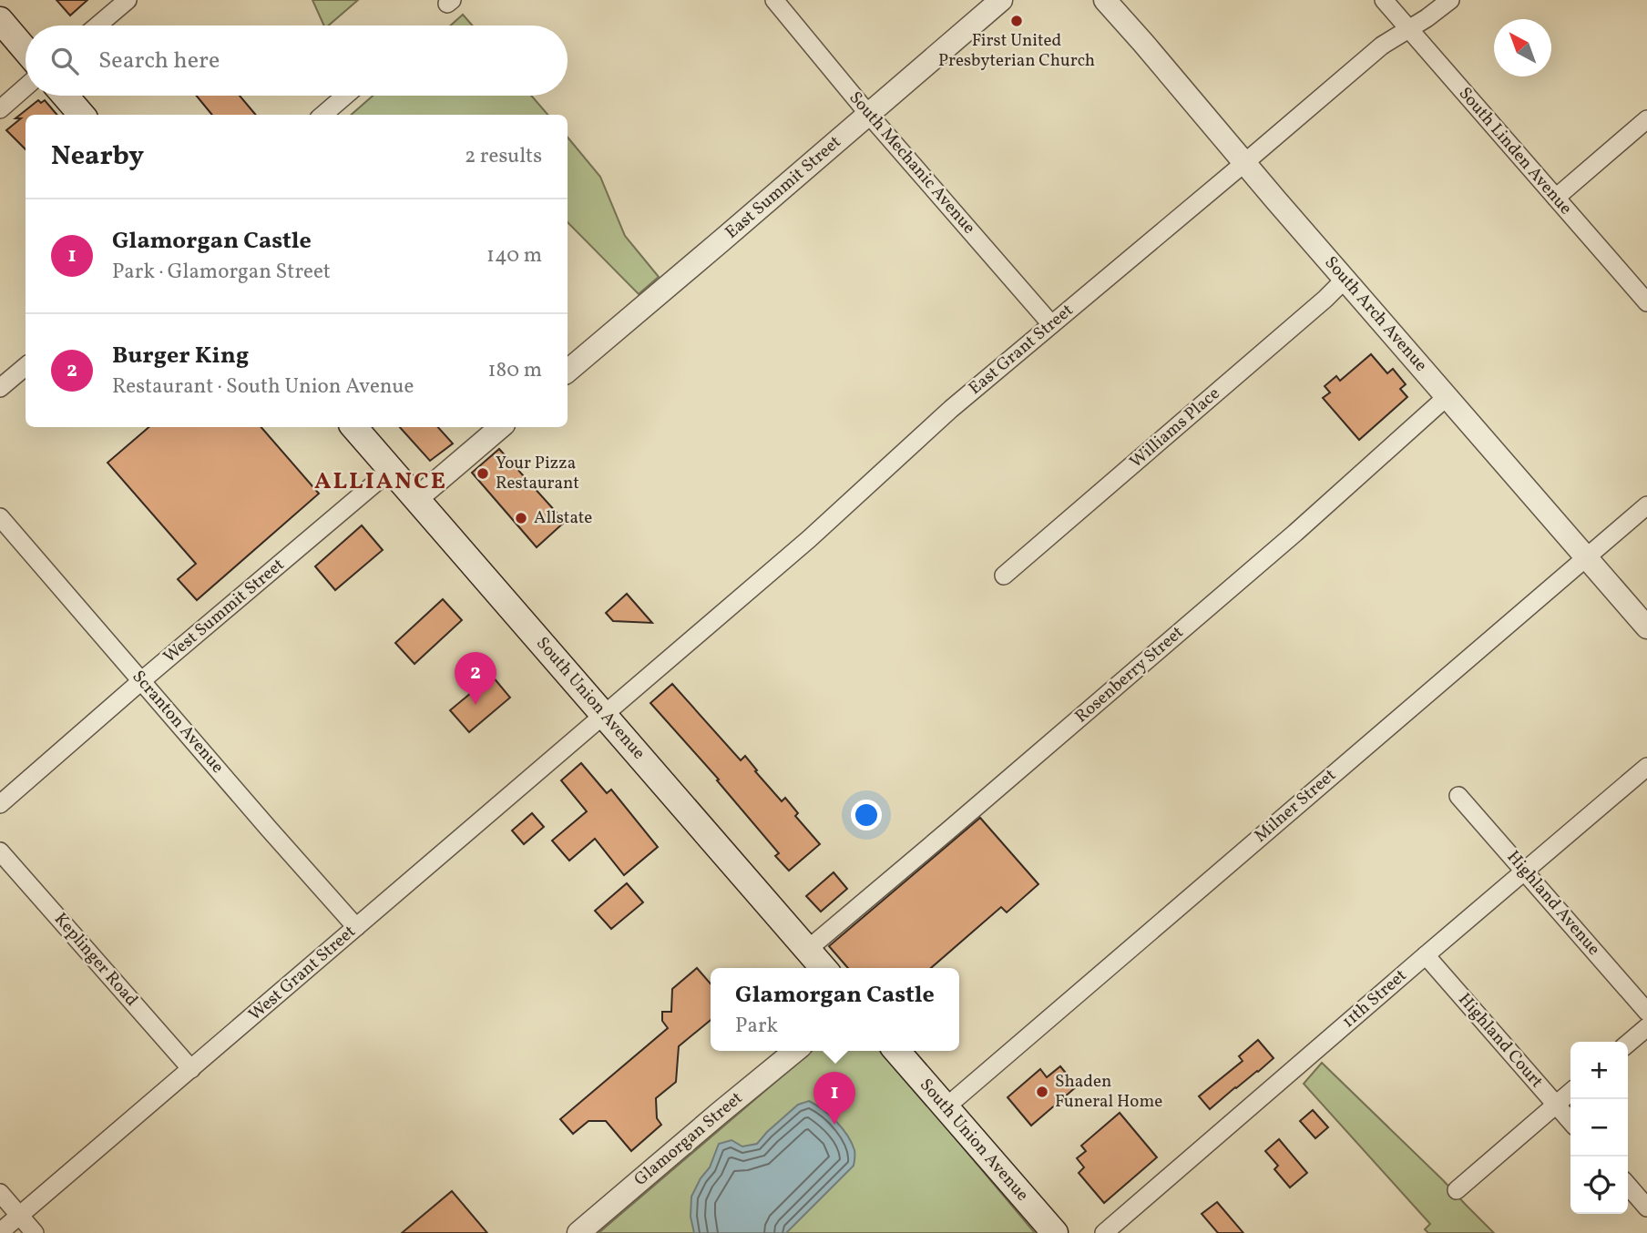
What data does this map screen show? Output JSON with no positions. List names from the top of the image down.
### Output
{
  "streets": {
    "main road": ["South Union Avenue"],
    "street": [
      "South Linden Avenue",
      "South Mechanic Avenue",
      "East Summit Street",
      "South Arch Avenue",
      "East Grant Street",
      "Williams Place",
      "West Summit Street",
      "Rosenberry Street",
      "Scranton Avenue",
      "Milner Street",
      "Highland Avenue",
      "Keplinger Road",
      "West Grant Street",
      "11th Street",
      "Highland Court",
      "Glamorgan Street"
    ]
  },
  "crossings": [
    ["South Linden Avenue", "East Grant Street"],
    ["South Mechanic Avenue", "East Summit Street"],
    ["South Mechanic Avenue", "East Grant Street"],
    ["South Arch Avenue", "East Grant Street"],
    ["South Arch Avenue", "Williams Place"],
    ["South Arch Avenue", "Rosenberry Street"],
    ["South Arch Avenue", "Milner Street"],
    ["East Grant Street", "South Union Avenue"],
    ["East Grant Street", "West Grant Street"],
    ["West Summit Street", "South Union Avenue"],
    ["West Summit Street", "Scranton Avenue"],
    ["Rosenberry Street", "South Union Avenue"],
    ["South Union Avenue", "Milner Street"],
    ["South Union Avenue", "West Grant Street"],
    ["Scranton Avenue", "West Grant Street"],
    ["Highland Avenue", "11th Street"],
    ["Keplinger Road", "West Grant Street"],
    ["11th Street", "Highland Court"]
  ],
  "districts": ["ALLIANCE"],
  "places": [
    "First United Presbyterian Church",
    "Your Pizza Restaurant",
    "Allstate",
    "Shaden Funeral Home"
  ],
  "north": "top left",
  "page": {
    "search": "Search here",
    "heading": ["Nearby", "2 results"],
    "list": [
      {
        "mark": "1",
        "name": "Glamorgan Castle",
        "note": "Park · Glamorgan Street",
        "value": "140 m"
      },
      {
        "mark": "2",
        "name": "Burger King",
        "note": "Restaurant · South Union Avenue",
        "value": "180 m"
      }
    ],
    "pins": ["2", "1"],
    "popup": ["Glamorgan Castle", "Park"],
    "map_buttons": ["+", "−"]
  }
}
